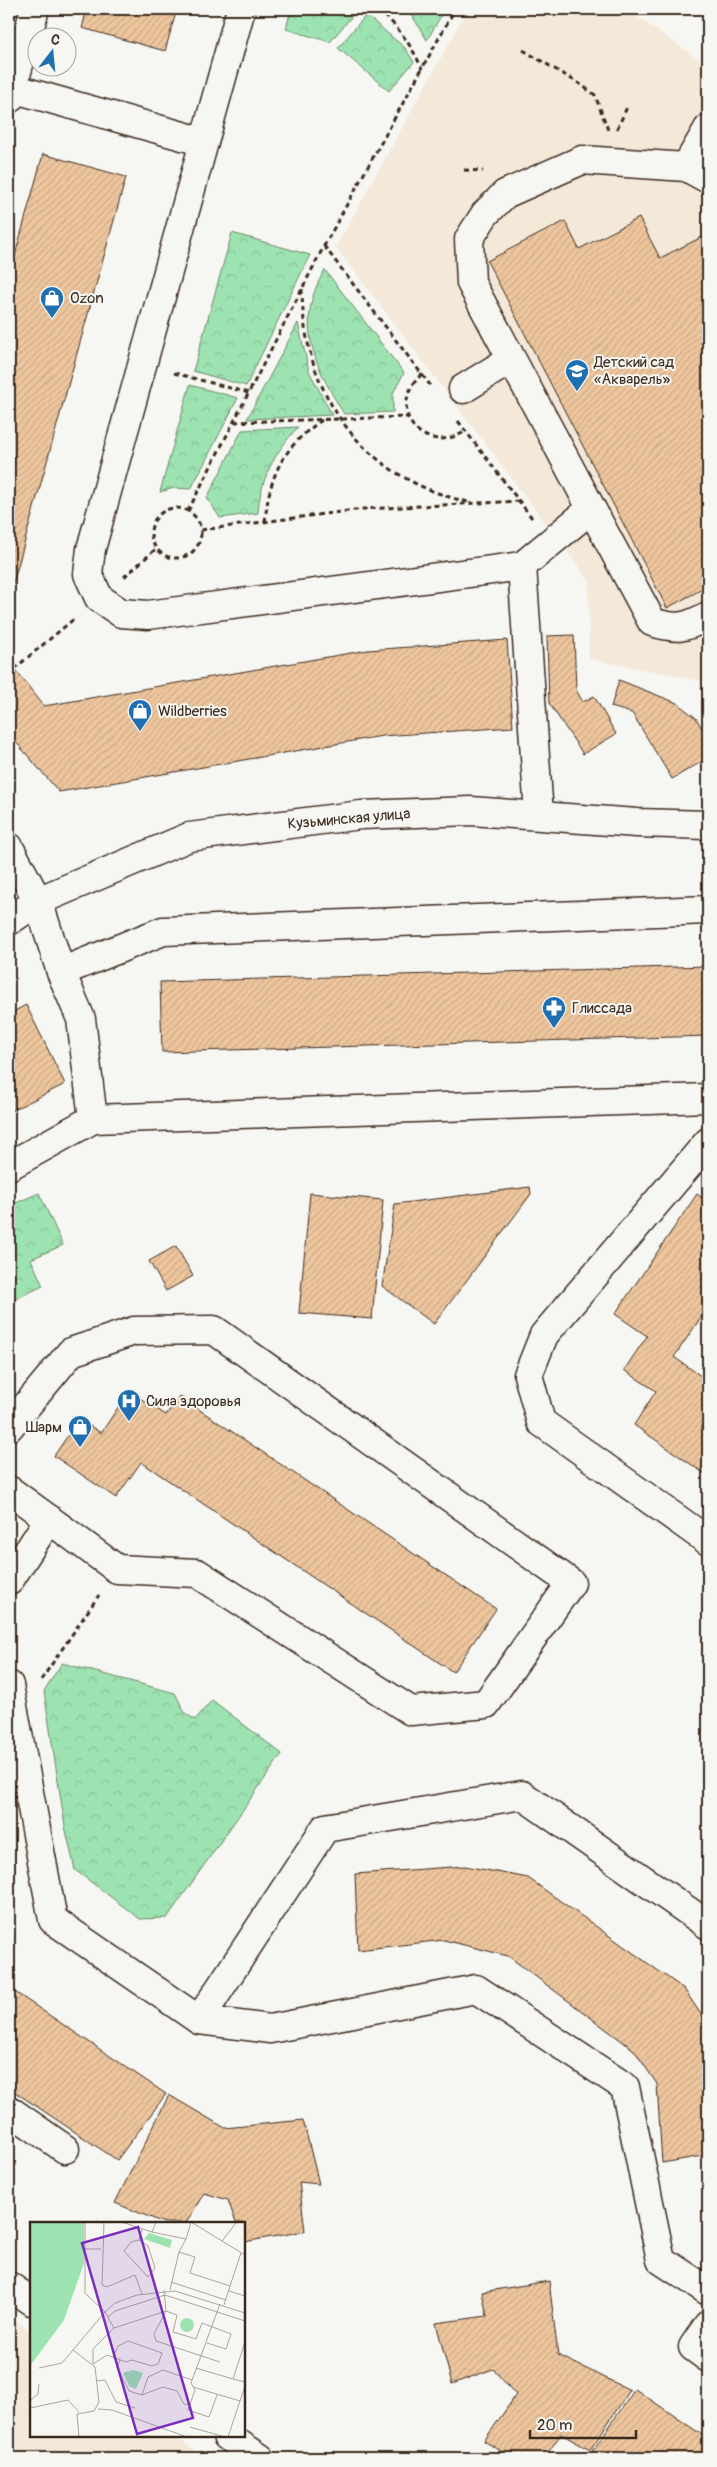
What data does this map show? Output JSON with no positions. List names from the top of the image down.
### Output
{
  "streets": {
    "street": ["Кузьминская улица"]
  },
  "places": {
    "shop": ["Ozon", "Wildberries", "Шарм"],
    "school or university": ["Детский сад «Акварель»"],
    "pharmacy": ["Глиссада"],
    "hospital": ["Сила здоровья"]
  },
  "scale_bar": "20 m",
  "north": "top"
}
